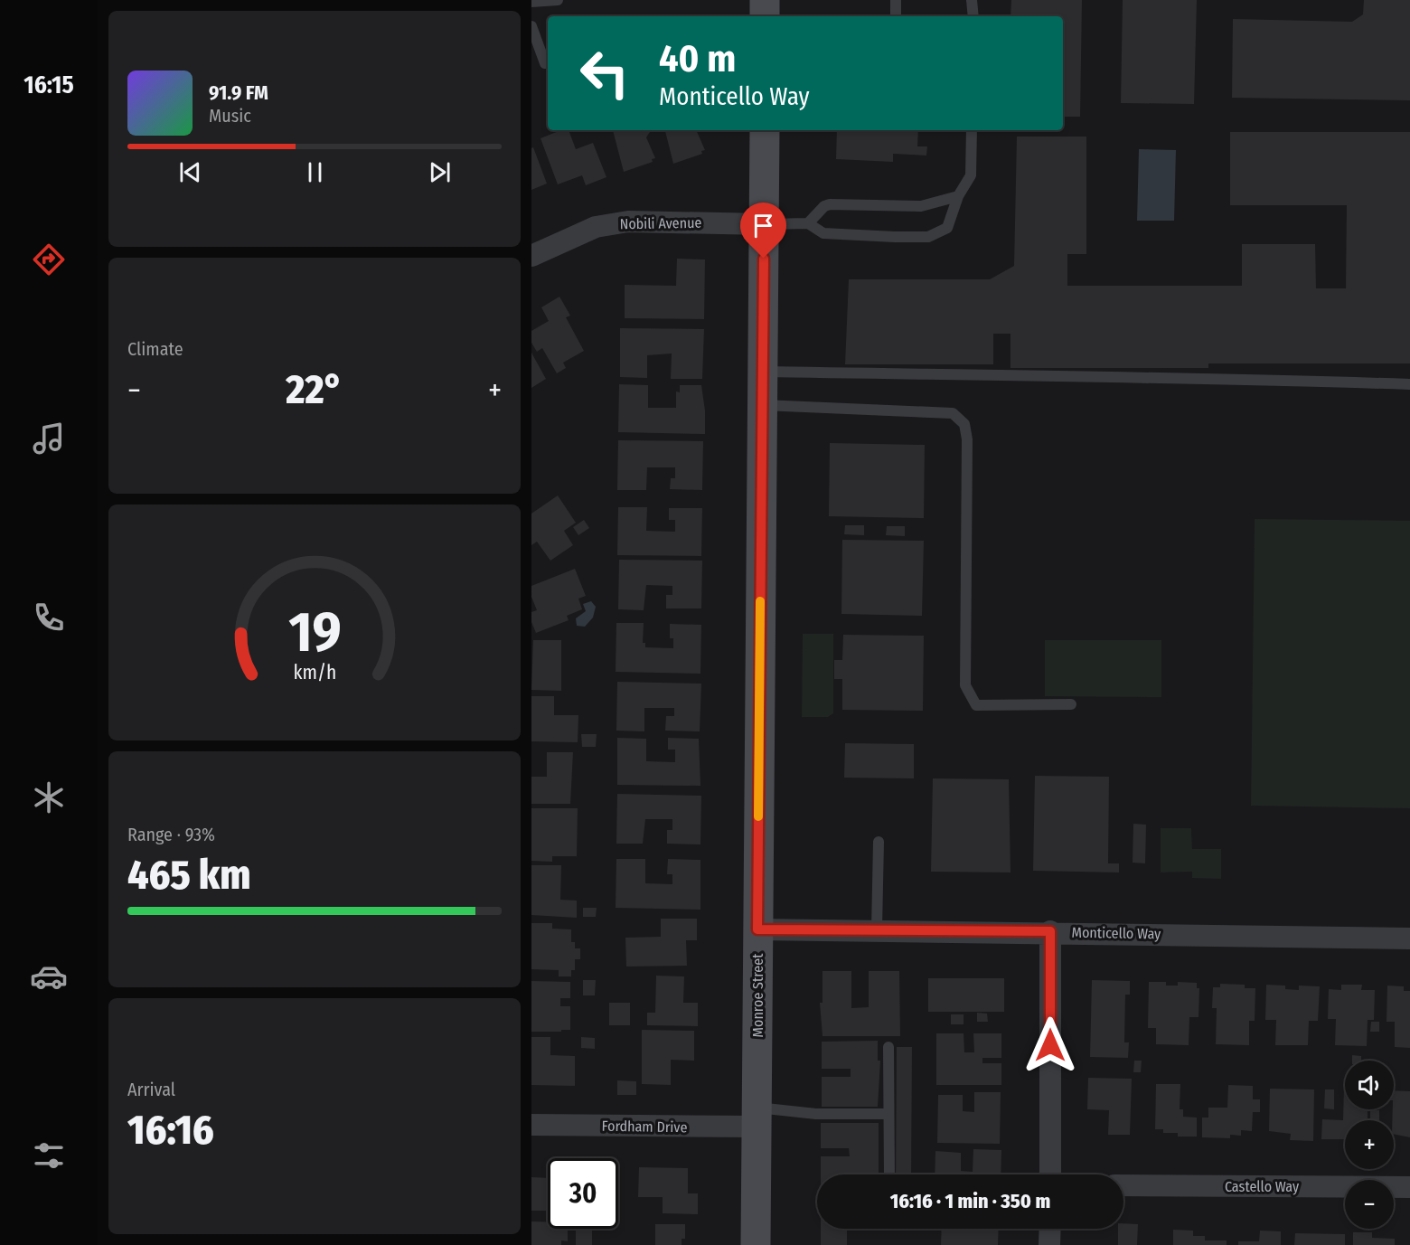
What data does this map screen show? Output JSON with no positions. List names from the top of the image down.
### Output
{
  "streets": {
    "main road": ["Monroe Street"],
    "street": [
      "Nobili Avenue",
      "Monticello Way",
      "Fordham Drive",
      "Castello Way"
    ]
  },
  "crossings": [
    ["Nobili Avenue", "Monroe Street"],
    ["Monticello Way", "Monroe Street"],
    ["Monroe Street", "Fordham Drive"]
  ],
  "page": {
    "tabs": "16:15",
    "turn": ["40 m", "Monticello Way"],
    "song": ["91.9 FM", "Music"],
    "tile": [
      "Climate",
      ["Range · 93%", "465 km"],
      ["Arrival", "16:16"]
    ],
    "heat": ["−", "22°", "+"],
    "map_buttons": ["+", "−"],
    "limit": "30",
    "trip": "16:16 · 1 min · 350 m",
    "gauge": ["19", "km/h"]
  }
}
